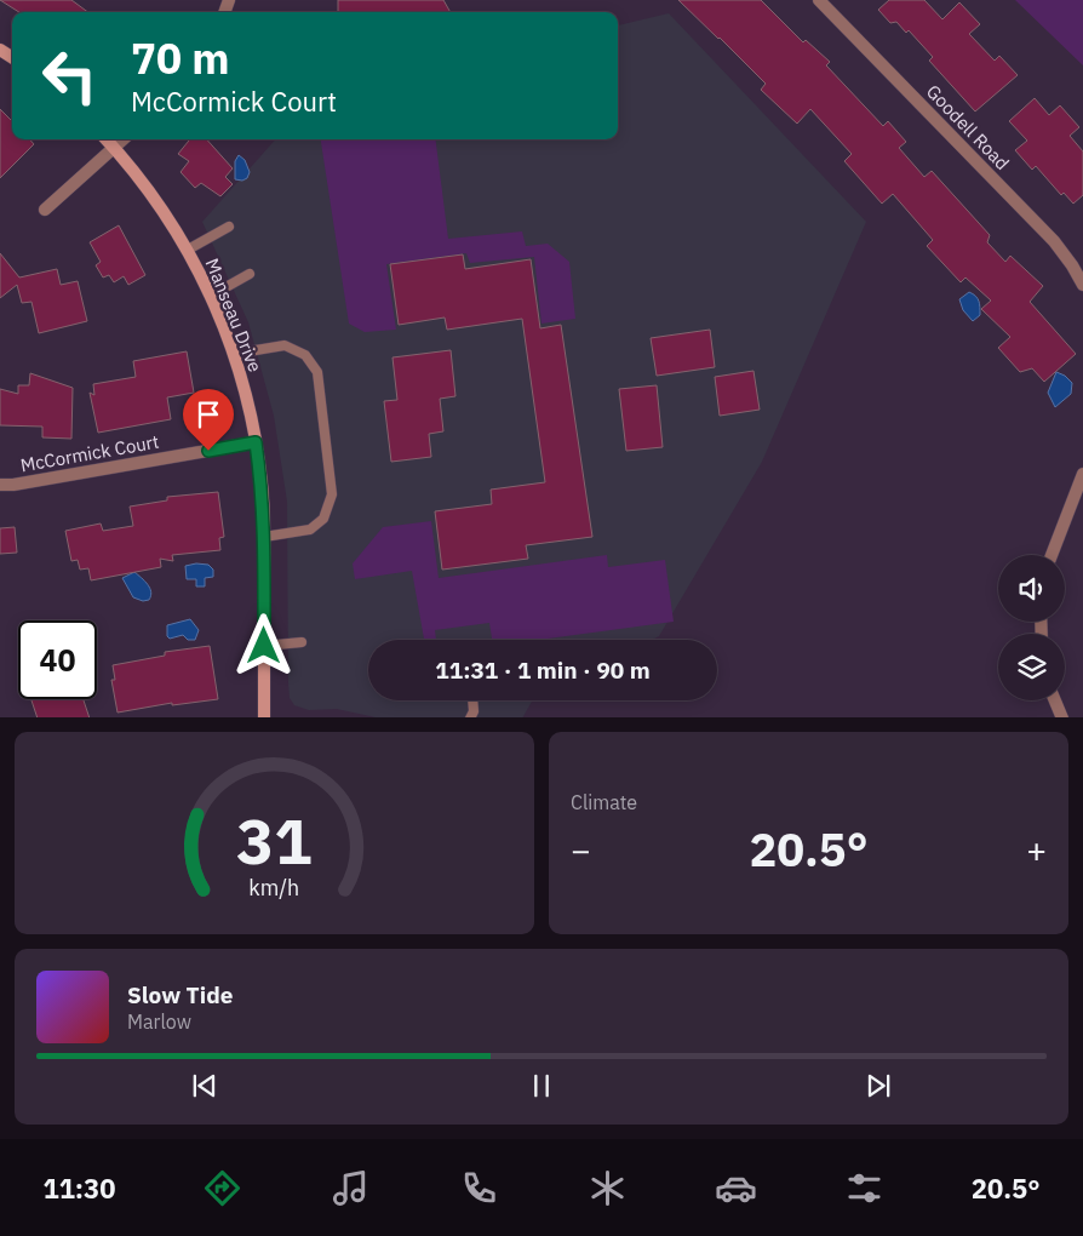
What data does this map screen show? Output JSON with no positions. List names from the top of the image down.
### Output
{
  "streets": {
    "street": ["Goodell Road", "Manseau Drive", "McCormick Court"]
  },
  "crossings": [
    ["Manseau Drive", "McCormick Court"]
  ],
  "page": {
    "turn": ["70 m", "McCormick Court"],
    "limit": "40",
    "trip": "11:31 · 1 min · 90 m",
    "tile": "Climate",
    "heat": ["−", "20.5°", "+"],
    "song": ["Slow Tide", "Marlow"],
    "tabs": ["11:30", "20.5°"],
    "gauge": ["31", "km/h"]
  }
}
